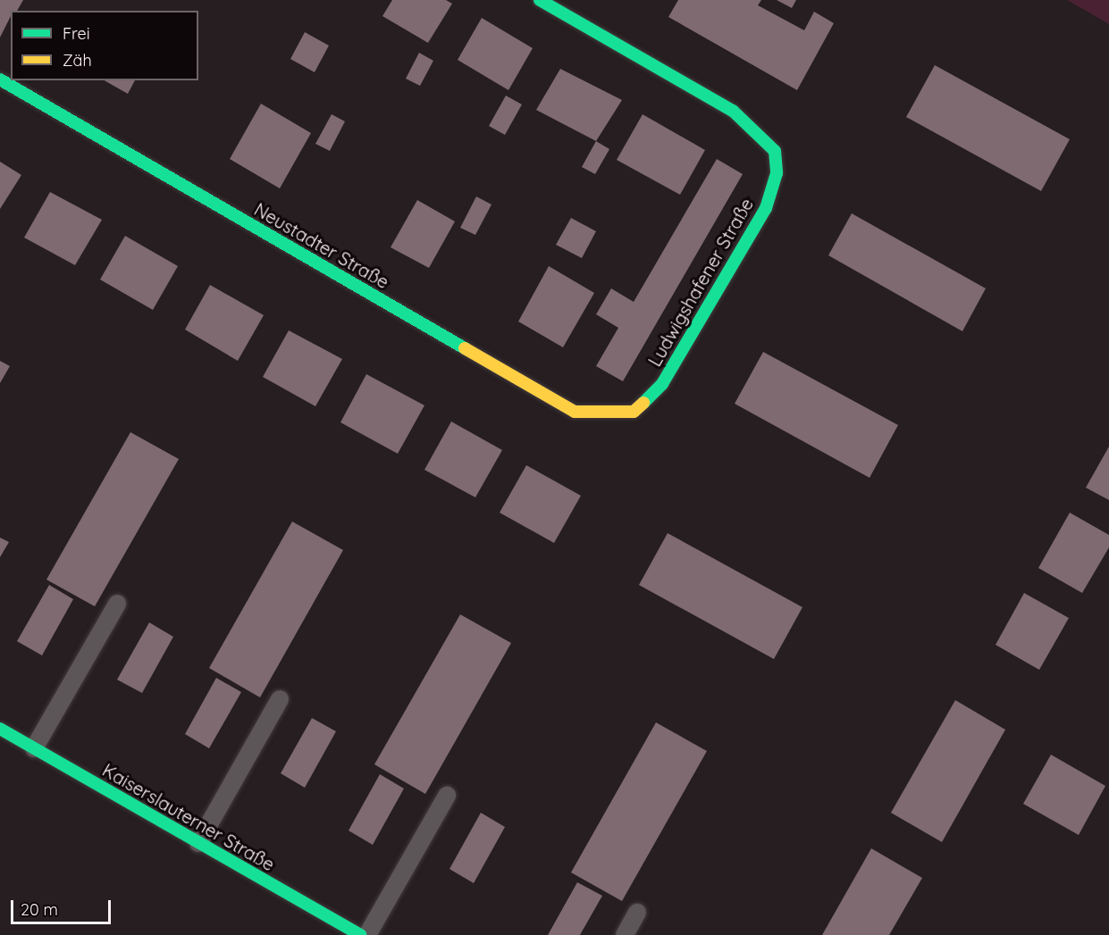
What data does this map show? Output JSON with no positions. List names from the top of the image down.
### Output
{
  "streets": {
    "street": ["Neustadter Straße", "Ludwigshafener Straße", "Kaiserslauterner Straße"]
  },
  "crossings": [
    ["Neustadter Straße", "Ludwigshafener Straße"]
  ],
  "legend": ["Frei", "Zäh"],
  "scale_bar": "20 m"
}
